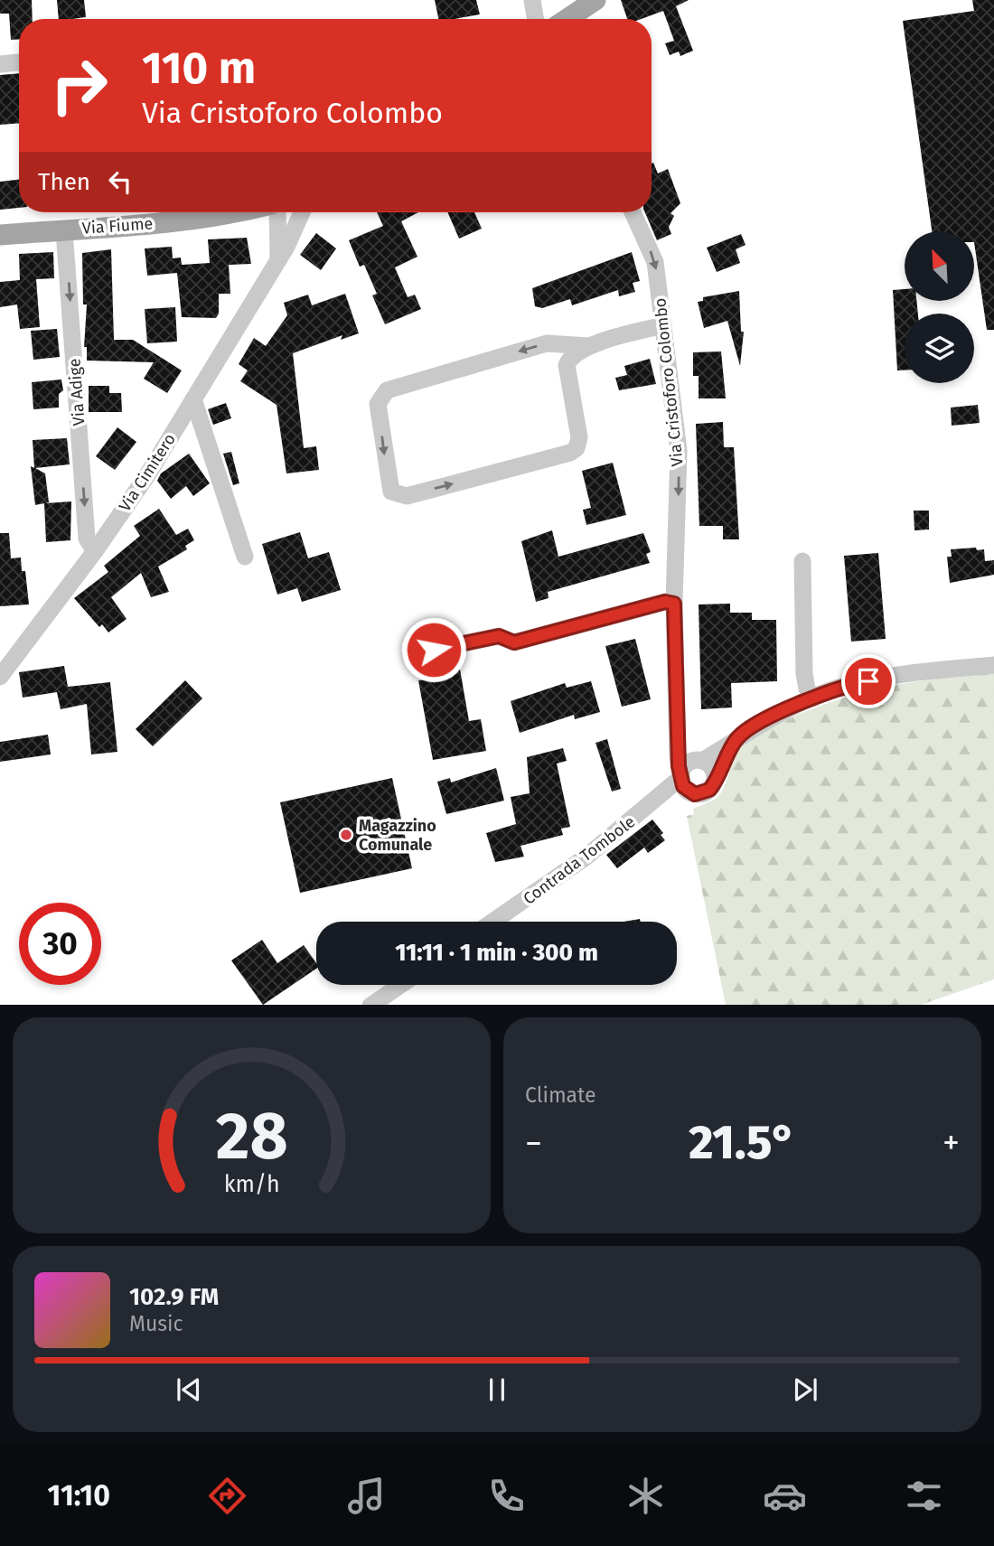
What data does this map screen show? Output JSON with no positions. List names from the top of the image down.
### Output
{
  "streets": {
    "main road": ["Via Fiume"],
    "street": [
      "Via Cristoforo Colombo",
      "Via Adige",
      "Via Cimitero",
      "Contrada Tombole"
    ]
  },
  "crossings": [
    ["Via Fiume", "Via Adige"],
    ["Via Cristoforo Colombo", "Contrada Tombole"],
    ["Via Adige", "Via Cimitero"]
  ],
  "one_way": ["Via Cristoforo Colombo", "Via Adige"],
  "places": ["Magazzino Comunale"],
  "north": "top left",
  "page": {
    "turn": ["110 m", "Via Cristoforo Colombo"],
    "then": "Then",
    "limit": "30",
    "trip": "11:11 · 1 min · 300 m",
    "tile": "Climate",
    "heat": ["−", "21.5°", "+"],
    "song": ["102.9 FM", "Music"],
    "tabs": "11:10",
    "gauge": ["28", "km/h"]
  }
}
